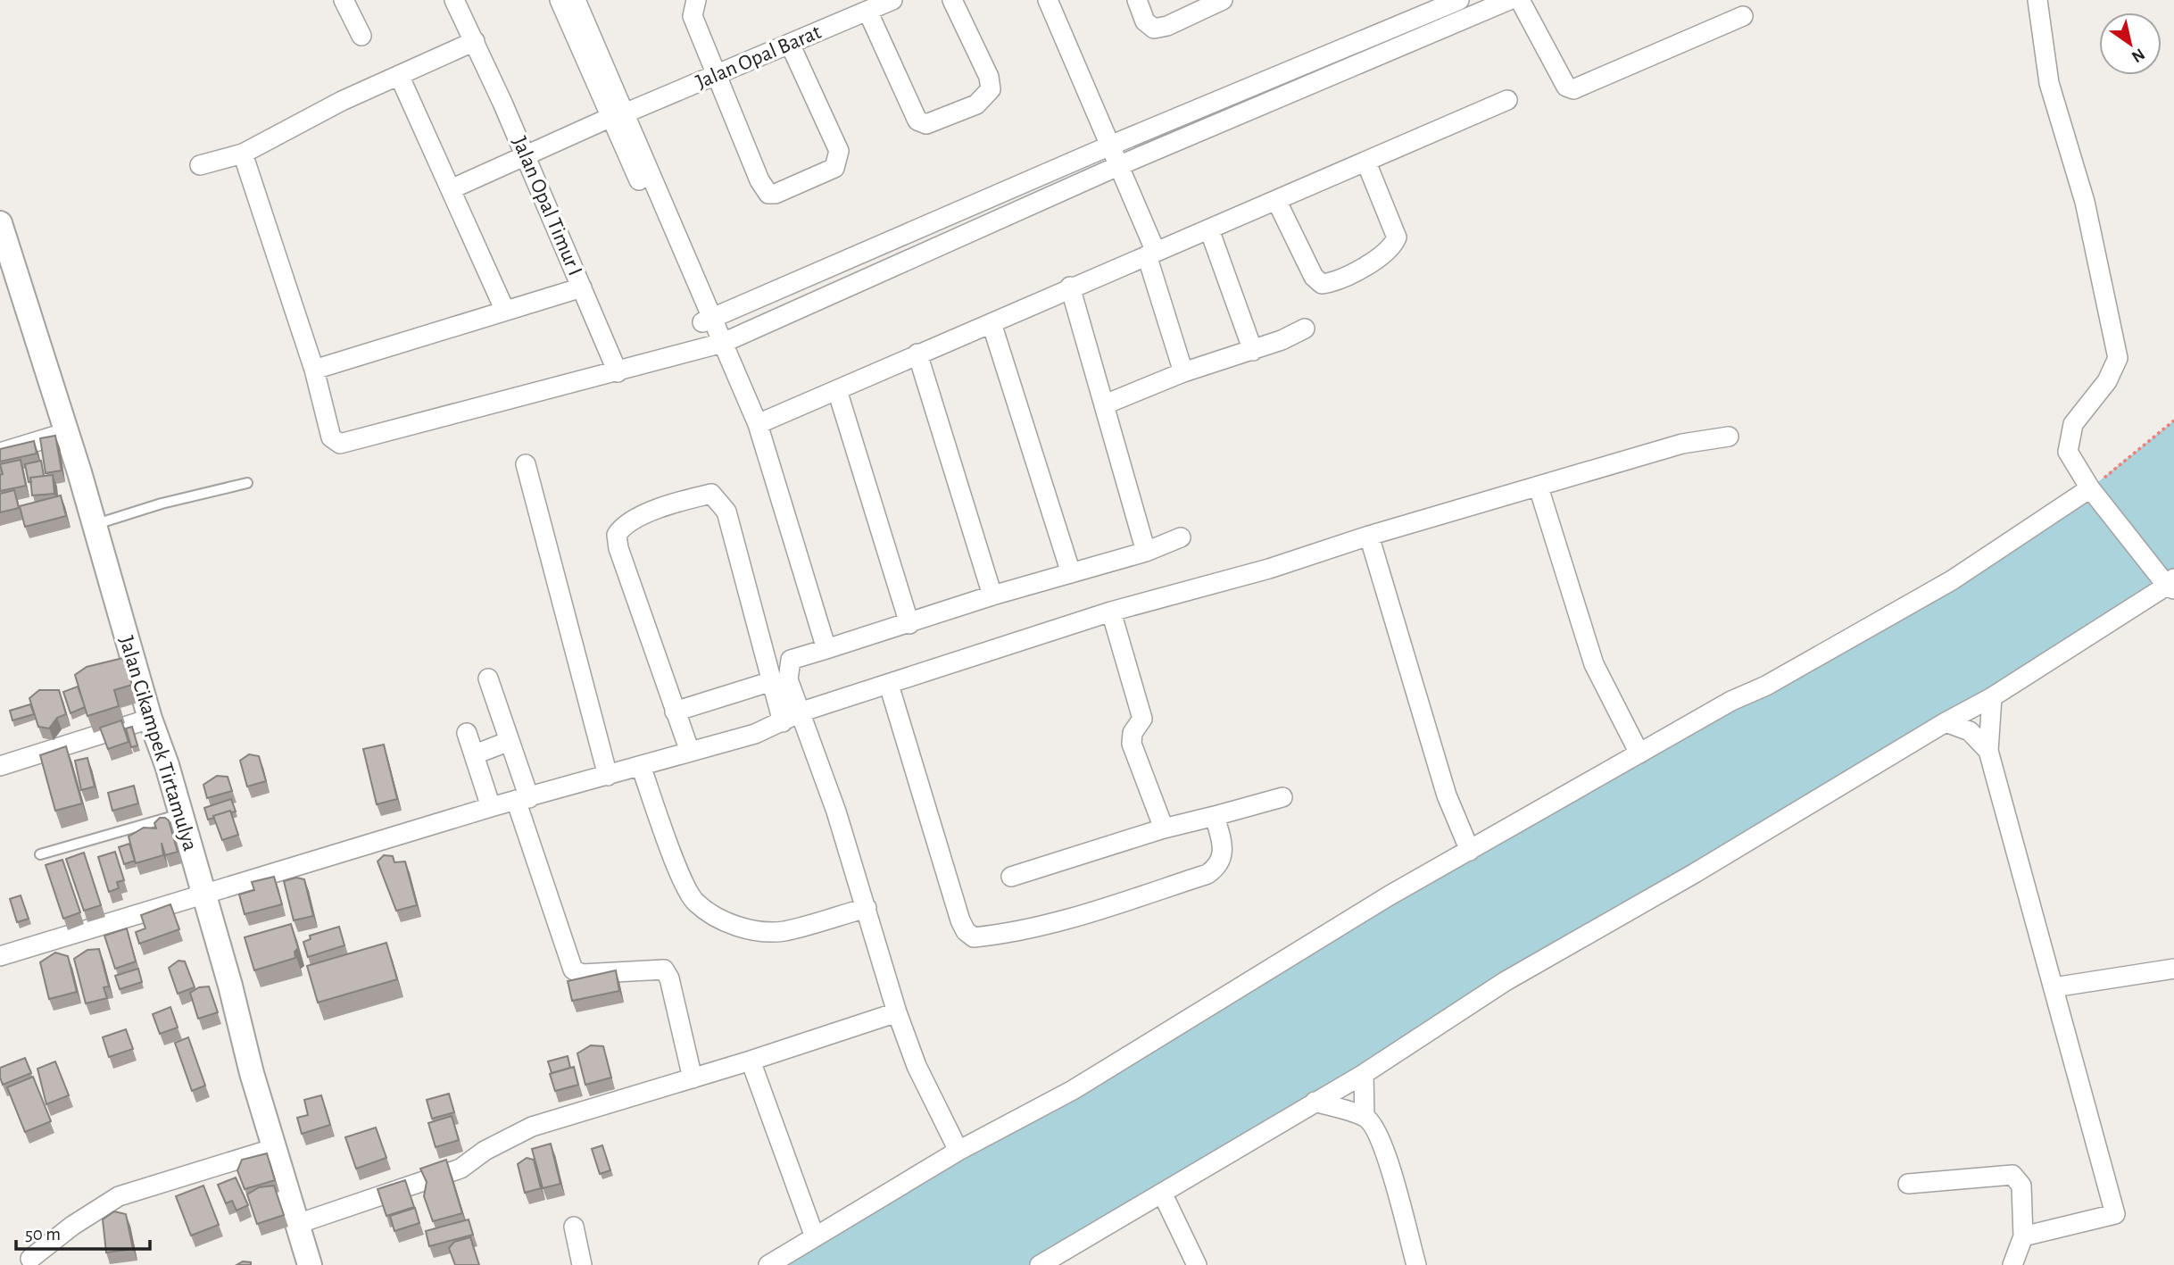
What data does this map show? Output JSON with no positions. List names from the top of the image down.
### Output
{
  "streets": {
    "street": ["Jalan Opal Barat", "Jalan Opal Timur I", "Jalan Cikampek Tirtamulya"]
  },
  "crossings": [
    ["Jalan Opal Barat", "Jalan Opal Timur I"]
  ],
  "scale_bar": "50 m",
  "north": "bottom right"
}
